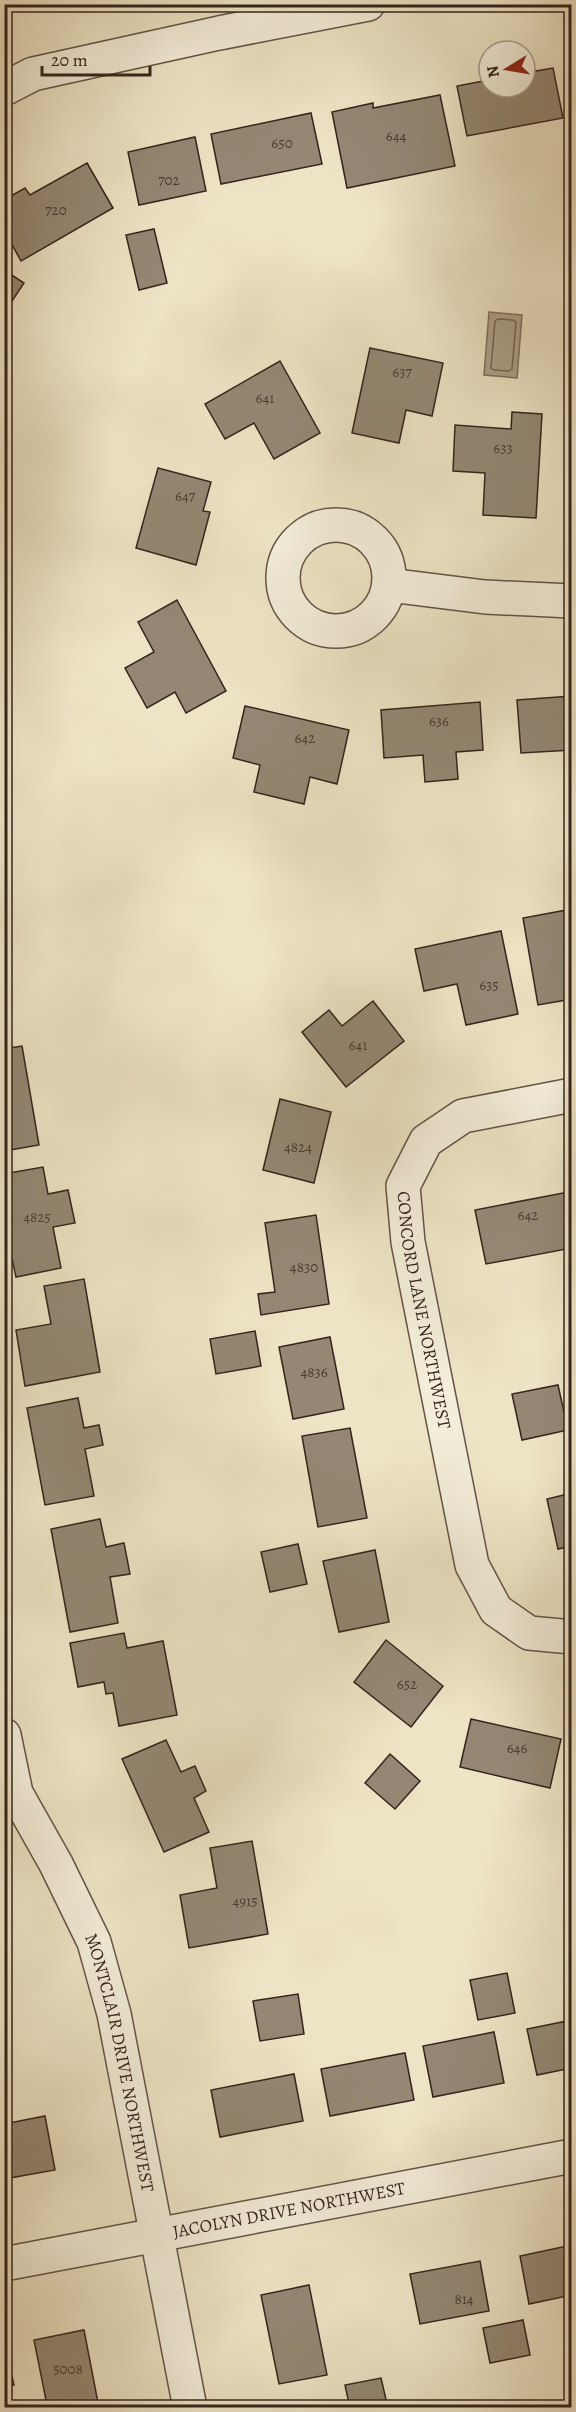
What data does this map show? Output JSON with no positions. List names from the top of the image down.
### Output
{
  "streets": {
    "street": ["CONCORD LANE NORTHWEST", "MONTCLAIR DRIVE NORTHWEST", "JACOLYN DRIVE NORTHWEST"]
  },
  "crossings": [
    ["MONTCLAIR DRIVE NORTHWEST", "JACOLYN DRIVE NORTHWEST"]
  ],
  "house_numbers": [
    "644",
    "650",
    "702",
    "720",
    "637",
    "641",
    "633",
    "647",
    "636",
    "642",
    "635",
    "641",
    "4824",
    "642",
    "4825",
    "4830",
    "4836",
    "652",
    "646",
    "4915",
    "814",
    "5008"
  ],
  "scale_bar": "20 m",
  "north": "left"
}
